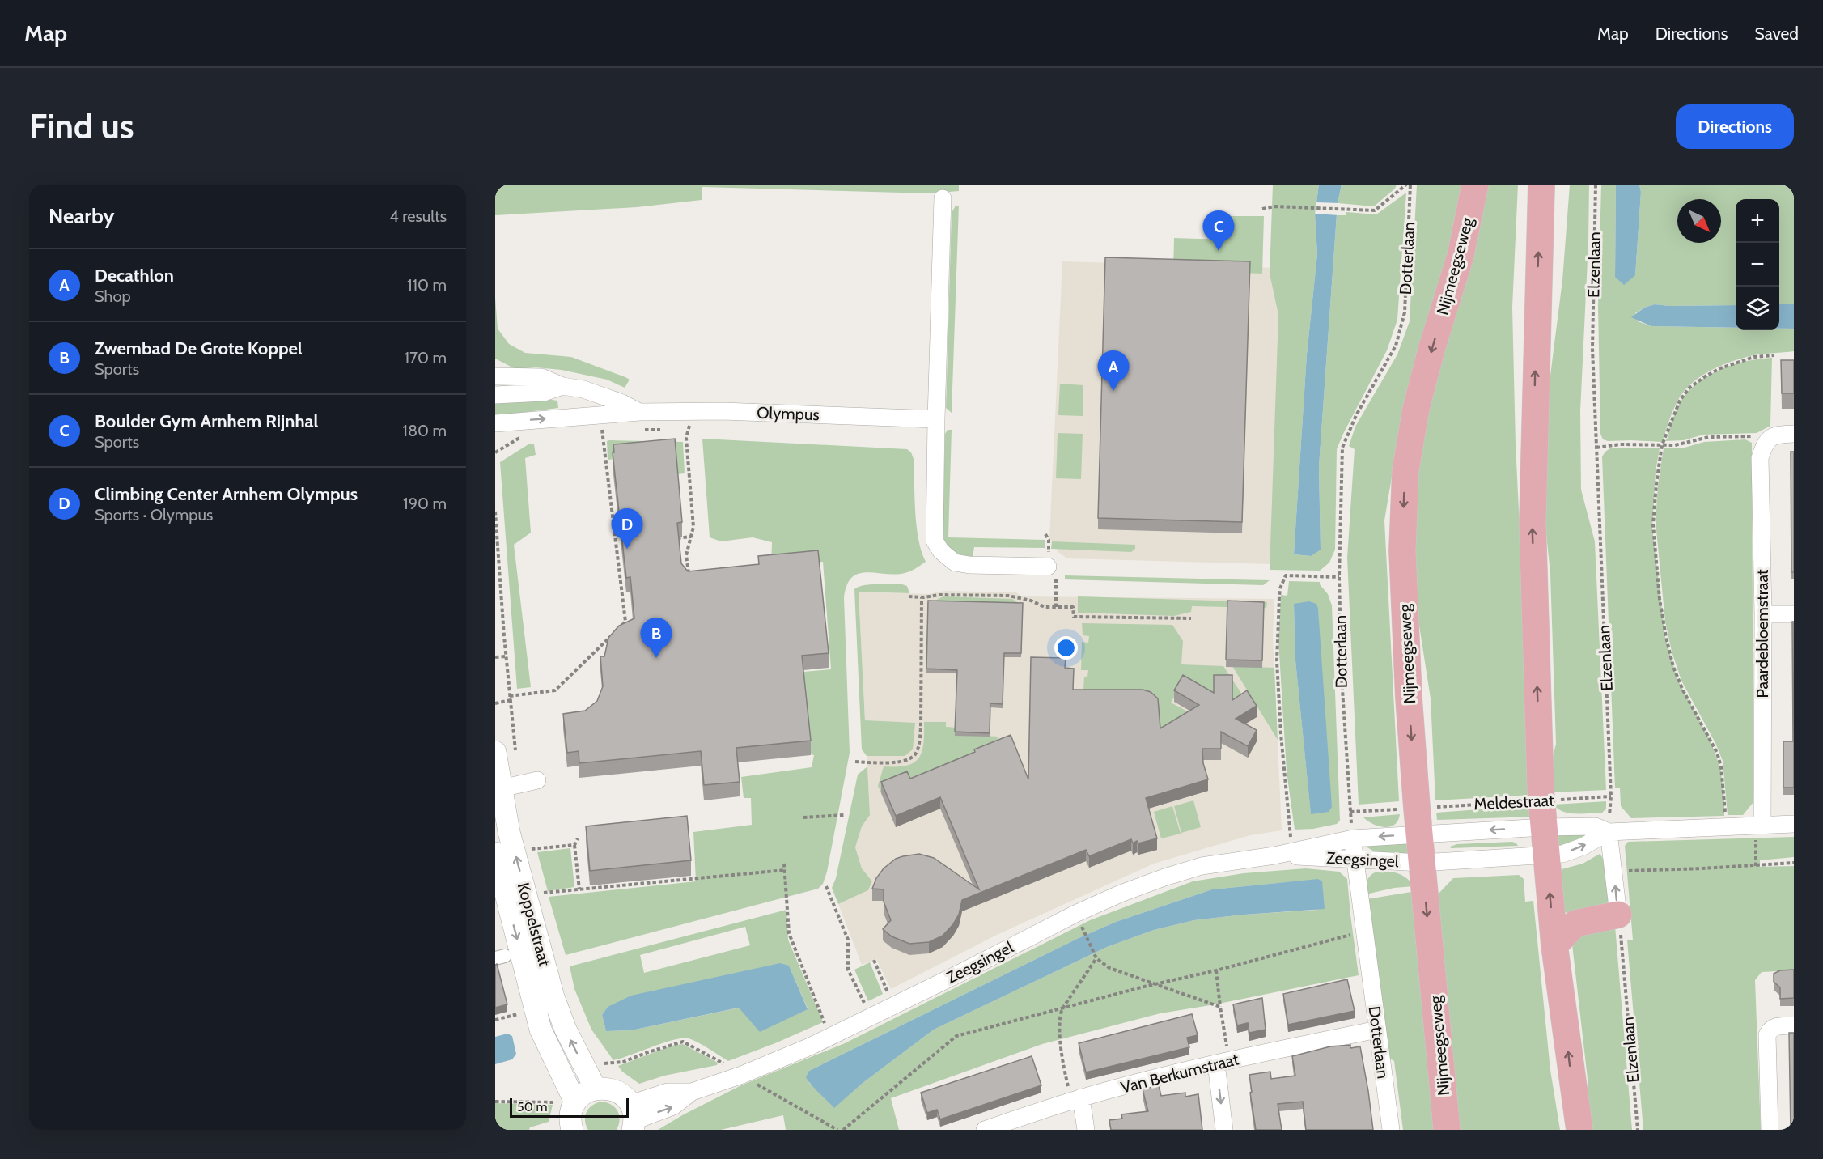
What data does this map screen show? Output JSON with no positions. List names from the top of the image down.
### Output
{
  "streets": {
    "main road": ["Nijmeegseweg"],
    "street": [
      "Dotterlaan",
      "Olympus",
      "Paardebloemstraat",
      "Meldestraat",
      "Zeegsingel",
      "Koppelstraat",
      "Van Berkumstraat"
    ],
    "path": ["Elzenlaan"]
  },
  "crossings": [
    ["Dotterlaan", "Zeegsingel"],
    ["Dotterlaan", "Van Berkumstraat"],
    ["Elzenlaan", "Meldestraat"],
    ["Nijmeegseweg", "Meldestraat"],
    ["Nijmeegseweg", "Zeegsingel"],
    ["Paardebloemstraat", "Meldestraat"],
    ["Meldestraat", "Zeegsingel"]
  ],
  "scale_bar": "50 m",
  "north": "bottom right",
  "page": {
    "header": "Map",
    "nav": ["Map", "Directions", "Saved"],
    "buttons": "Directions",
    "title": "Find us",
    "heading": ["Nearby", "4 results"],
    "map_buttons": ["+", "−"],
    "pins": [
      "C",
      "A",
      "D",
      "B"
    ],
    "list": [
      {
        "mark": "A",
        "name": "Decathlon",
        "note": "Shop",
        "value": "110 m"
      },
      {
        "mark": "B",
        "name": "Zwembad De Grote Koppel",
        "note": "Sports",
        "value": "170 m"
      },
      {
        "mark": "C",
        "name": "Boulder Gym Arnhem Rijnhal",
        "note": "Sports",
        "value": "180 m"
      },
      {
        "mark": "D",
        "name": "Climbing Center Arnhem Olympus",
        "note": "Sports · Olympus",
        "value": "190 m"
      }
    ],
    "scale": "50 m"
  }
}
